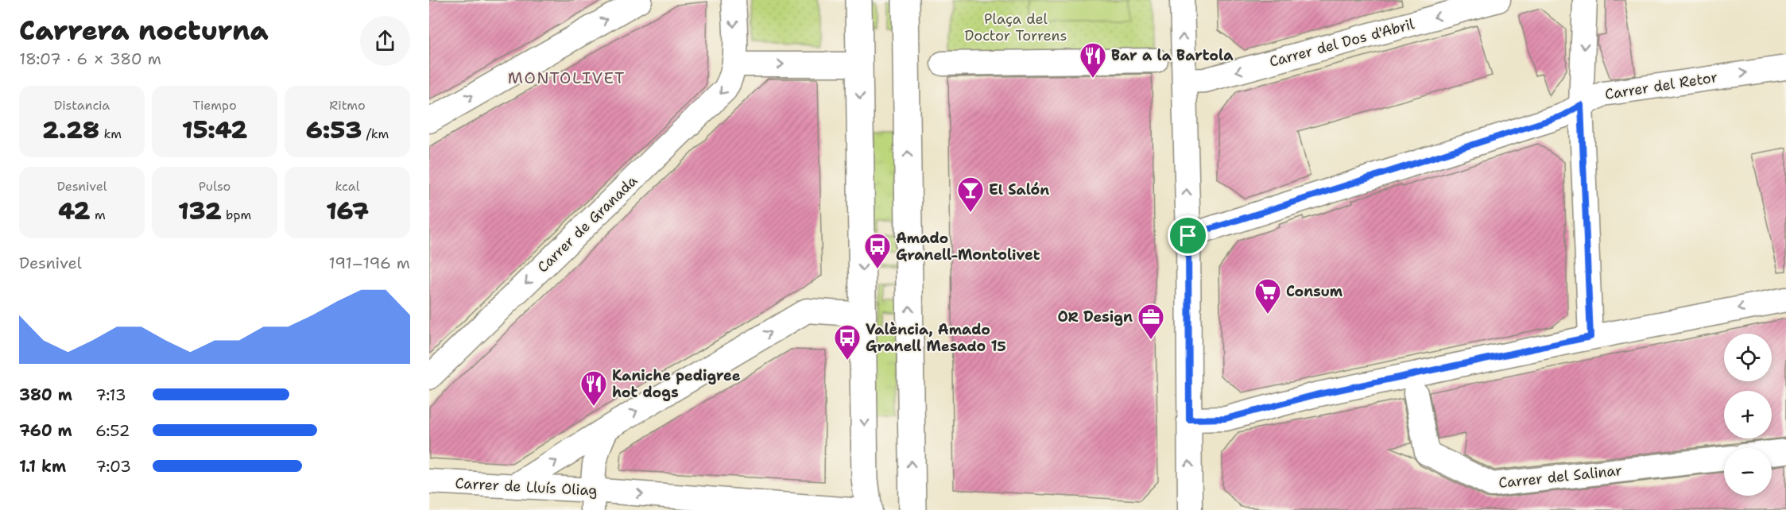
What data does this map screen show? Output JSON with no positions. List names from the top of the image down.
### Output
{
  "streets": {
    "street": [
      "Carrer del Dos d'Abril",
      "Carrer del Retor",
      "Carrer de Granada",
      "Carrer del Salinar",
      "Carrer de Lluís Oliag"
    ]
  },
  "one_way": ["Carrer del Dos d'Abril", "Carrer de Lluís Oliag"],
  "districts": ["MONTOLIVET"],
  "parks": ["Plaça del Doctor Torrens"],
  "places": {
    "restaurant": ["Bar a la Bartola", "Kaniche pedigree hot dogs"],
    "bar": ["El Salón"],
    "bus stop": ["Amado Granell-Montolivet", "València, Amado Granell Mesado 15"],
    "supermarket": ["Consum"],
    "office": ["OR Design"]
  },
  "page": {
    "heading": ["Carrera nocturna", "18:07 · 6 × 380 m"],
    "stats": [
      ["Distancia", "2.28 km"],
      ["Tiempo", "15:42"],
      ["Ritmo", "6:53 /km"],
      ["Desnivel", "42 m"],
      ["Pulso", "132 bpm"],
      ["kcal", "167"]
    ],
    "chart": ["Desnivel", "191–196 m"],
    "map_buttons": ["+", "−"],
    "list": [
      {
        "name": "380 m",
        "note": "7:13"
      },
      {
        "name": "760 m",
        "note": "6:52"
      },
      {
        "name": "1.1 km",
        "note": "7:03"
      }
    ]
  }
}
